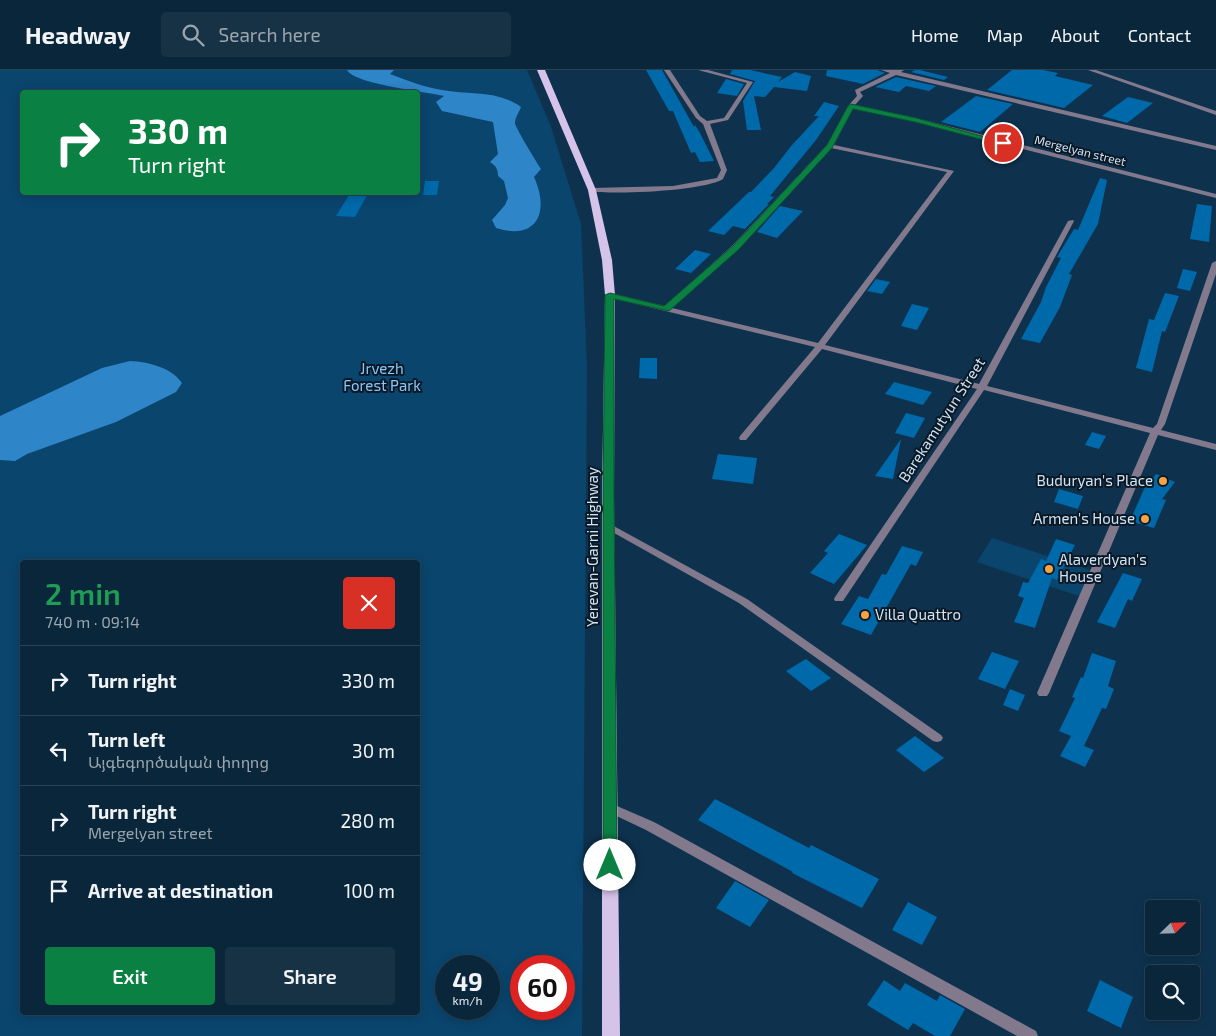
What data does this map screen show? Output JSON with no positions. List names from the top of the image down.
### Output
{
  "streets": {
    "main road": ["Yerevan-Garni Highway"],
    "street": ["Mergelyan street", "Barekamutyun Street"]
  },
  "parks": ["Jrvezh Forest Park"],
  "places": [
    "Buduryan's Place",
    "Armen's House",
    "Alaverdyan's House",
    "Villa Quattro"
  ],
  "north": "top right",
  "page": {
    "header": "Headway",
    "search": "Search here",
    "nav": [
      "Home",
      "Map",
      "About",
      "Contact"
    ],
    "turn": ["330 m", "Turn right"],
    "heading": ["2 min", "740 m · 09:14"],
    "list": [
      {
        "name": "Turn right",
        "value": "330 m"
      },
      {
        "name": "Turn left",
        "note": "Այգեգործական փողոց",
        "value": "30 m"
      },
      {
        "name": "Turn right",
        "note": "Mergelyan street",
        "value": "280 m"
      },
      {
        "name": "Arrive at destination",
        "value": "100 m"
      }
    ],
    "buttons": ["Exit", "Share"],
    "speed": "49 km/h",
    "limit": "60"
  }
}
